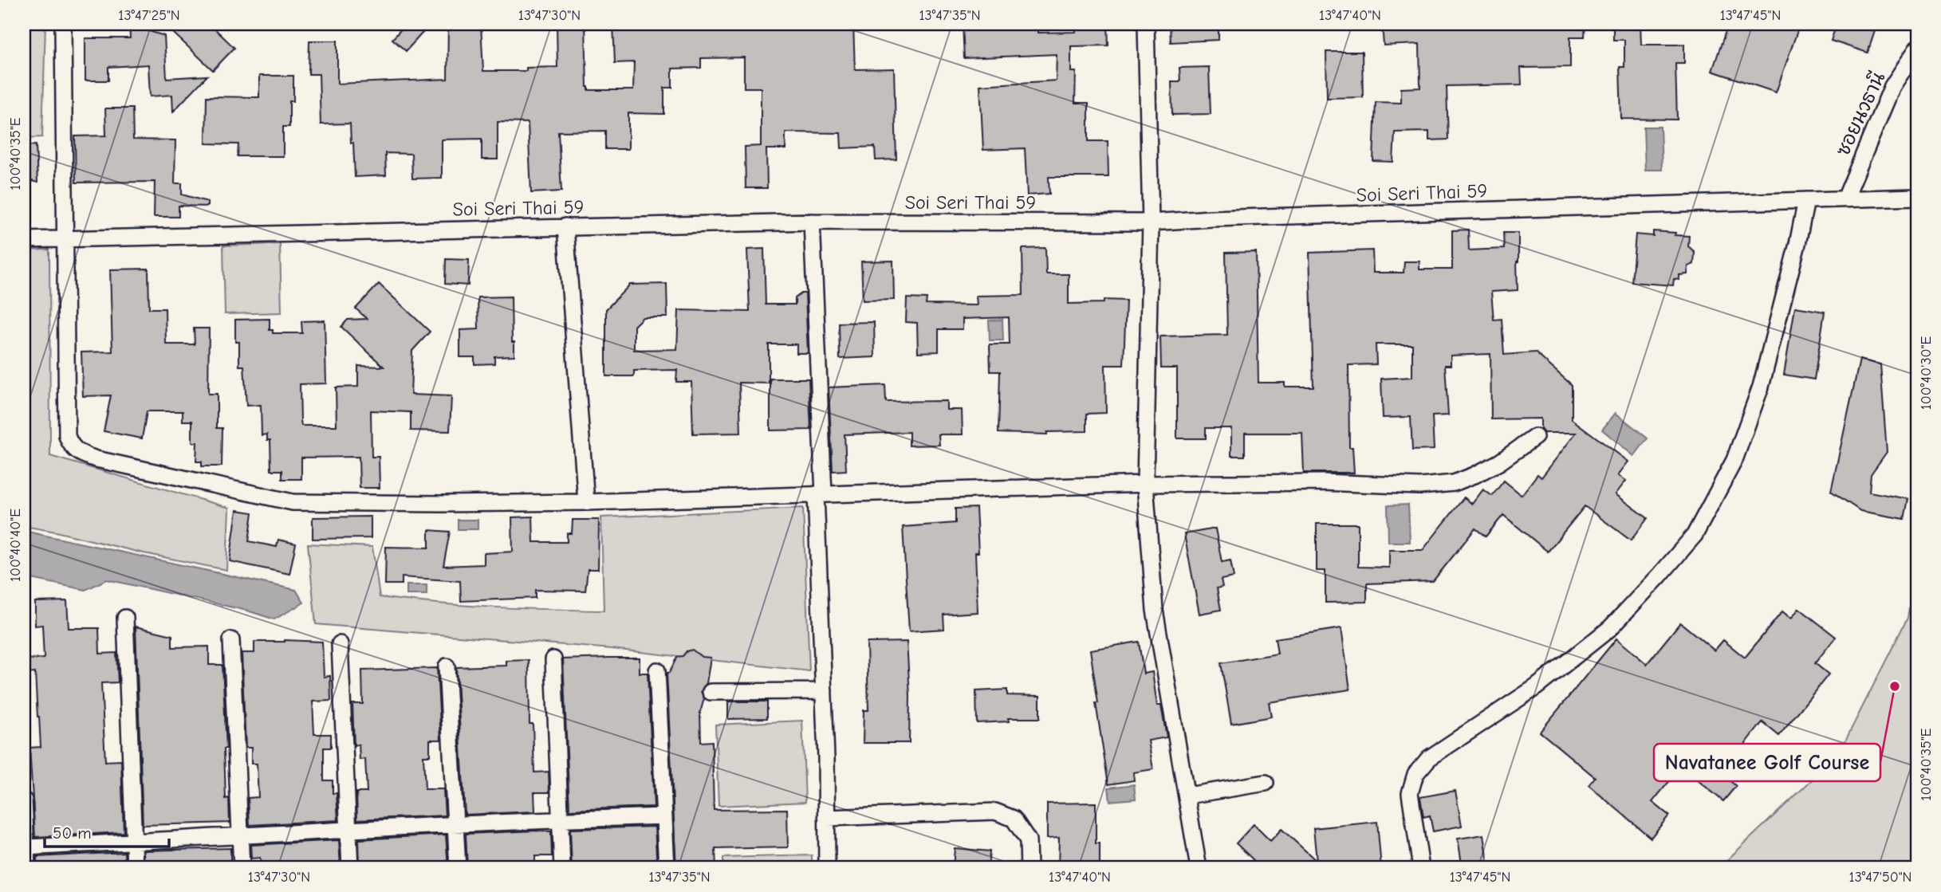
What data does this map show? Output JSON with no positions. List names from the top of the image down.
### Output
{
  "streets": {
    "street": ["ซอยนวธานี", "Soi Seri Thai 59"]
  },
  "crossings": [
    ["ซอยนวธานี", "Soi Seri Thai 59"]
  ],
  "places": ["Navatanee Golf Course"],
  "scale_bar": "50 m",
  "coordinates": [
    "13°47'25\"N",
    "13°47'30\"N",
    "13°47'35\"N",
    "13°47'40\"N",
    "13°47'45\"N",
    "100°40'35\"E",
    "100°40'30\"E",
    "100°40'40\"E",
    "13°47'50\"N"
  ]
}
